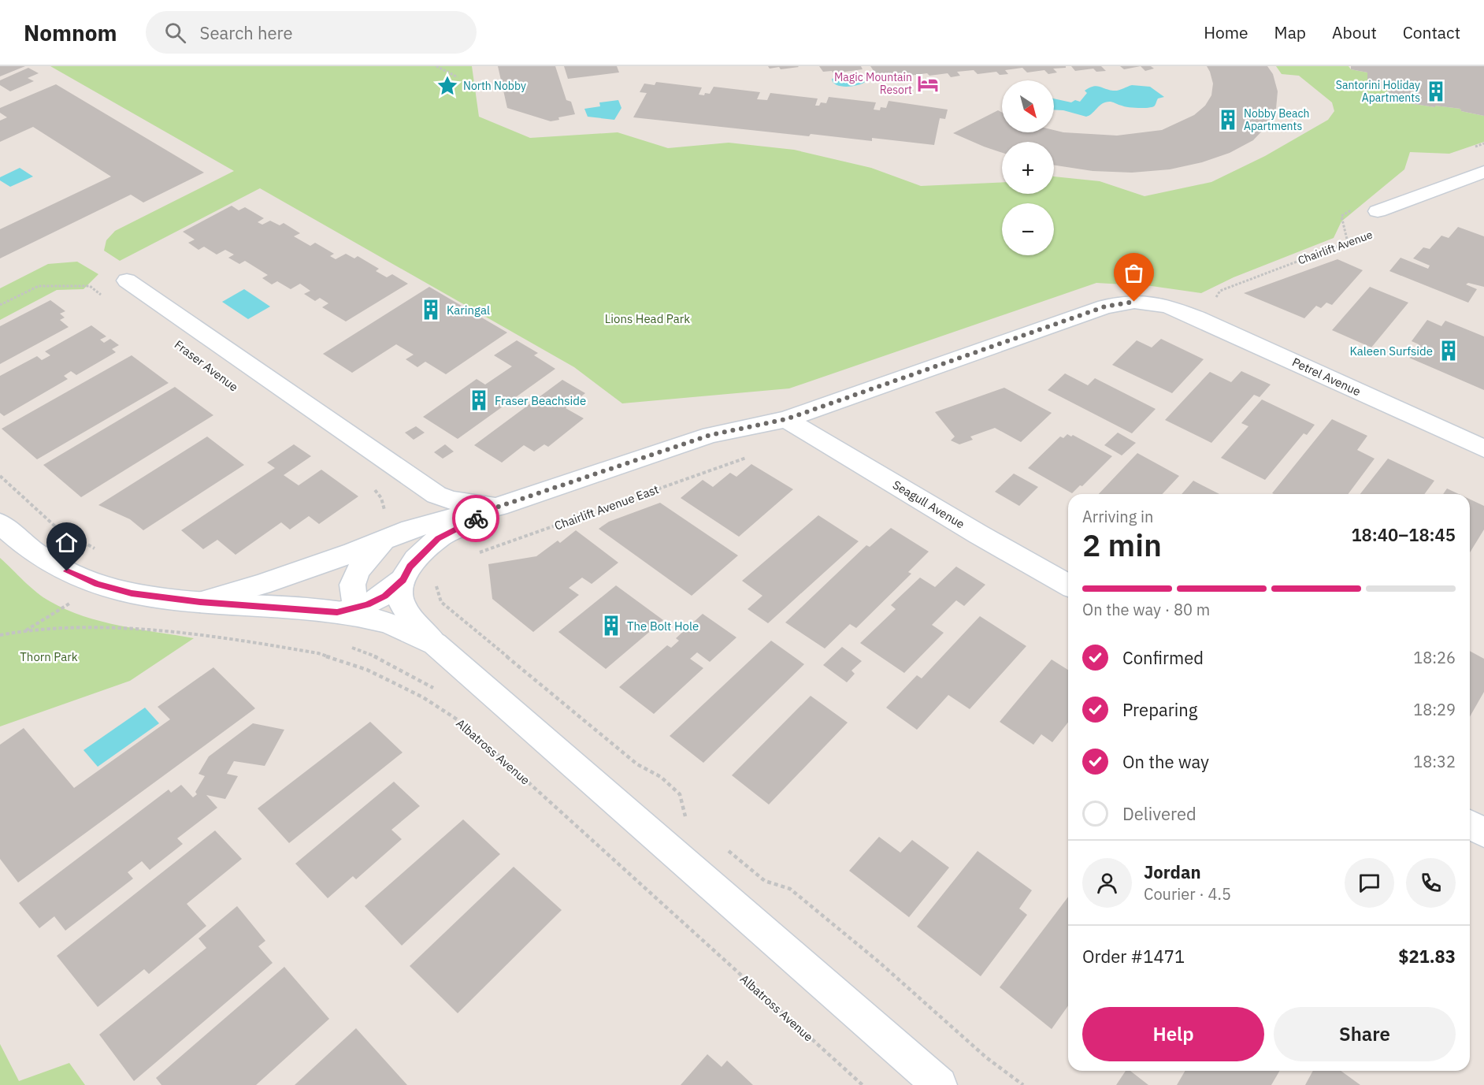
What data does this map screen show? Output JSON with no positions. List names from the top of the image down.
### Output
{
  "streets": {
    "street": ["Fraser Avenue", "Petrel Avenue", "Seagull Avenue"],
    "path": ["Chairlift Avenue", "Chairlift Avenue East", "Albatross Avenue"]
  },
  "crossings": [
    ["Chairlift Avenue", "Petrel Avenue"],
    ["Petrel Avenue", "Seagull Avenue"]
  ],
  "parks": ["Lions Head Park", "Thorn Park"],
  "places": {
    "hotel": ["Magic Mountain Resort"],
    "place": ["North Nobby"],
    "building": [
      "Santorini Holiday Apartments",
      "Nobby Beach Apartments",
      "Karingal",
      "Kaleen Surfside",
      "Fraser Beachside",
      "The Bolt Hole"
    ]
  },
  "north": "bottom right",
  "page": {
    "header": "Nomnom",
    "search": "Search here",
    "nav": [
      "Home",
      "Map",
      "About",
      "Contact"
    ],
    "map_buttons": ["+", "−"],
    "heading": ["2 min", "Arriving in", "18:40–18:45"],
    "panel": [
      "Jordan",
      "Courier · 4.5",
      "Order #1471",
      "$21.83"
    ],
    "bar": "On the way · 80 m",
    "list": [
      ["Confirmed", "18:26"],
      ["Preparing", "18:29"],
      ["On the way", "18:32"],
      "Delivered"
    ],
    "buttons": ["Help", "Share"]
  }
}
